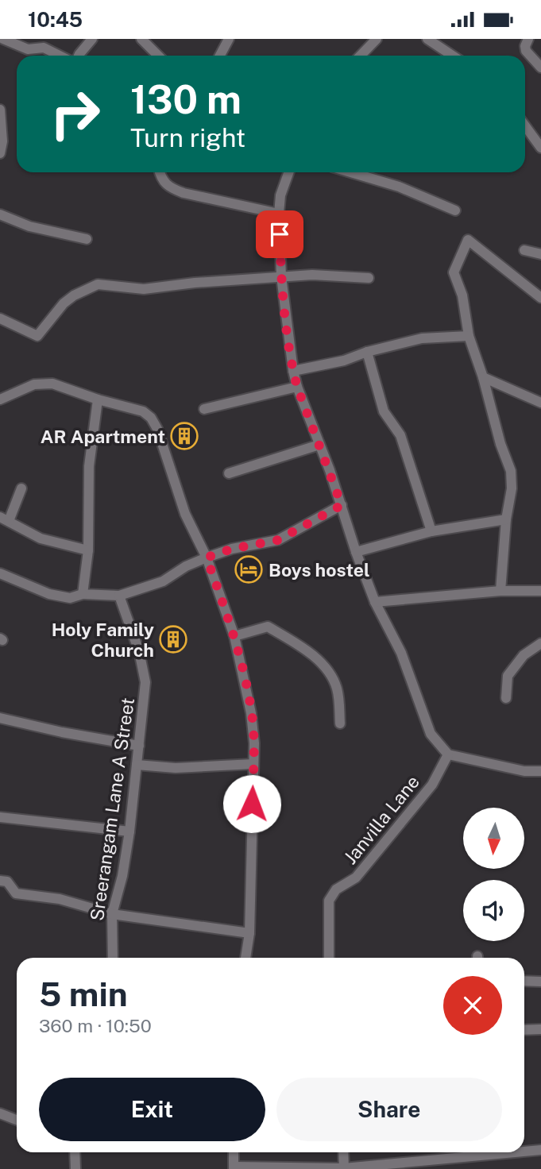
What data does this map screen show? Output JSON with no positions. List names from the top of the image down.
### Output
{
  "streets": {
    "street": ["Sreerangam Lane A Street", "Janvilla Lane"]
  },
  "places": {
    "building": ["AR Apartment", "Holy Family Church"],
    "hotel": ["Boys hostel"]
  },
  "north": "bottom",
  "page": {
    "status": "10:45",
    "turn": ["130 m", "Turn right"],
    "heading": ["5 min", "360 m · 10:50"],
    "buttons": ["Exit", "Share"]
  }
}
